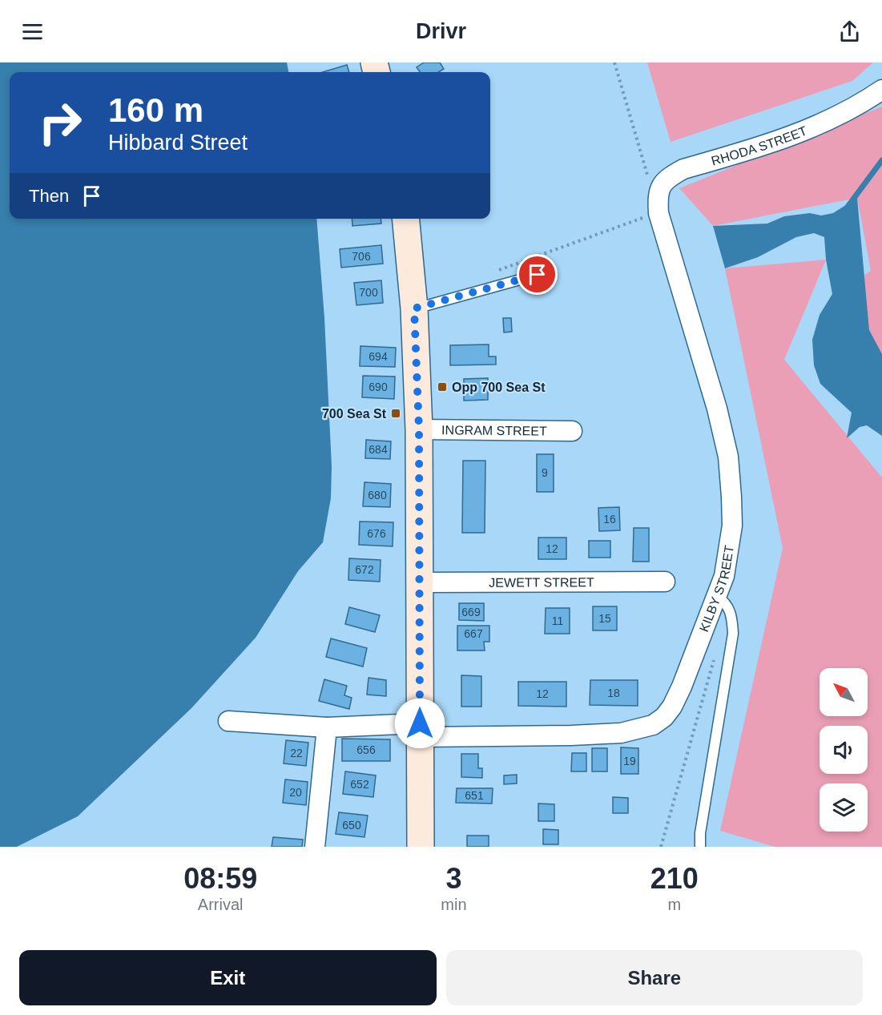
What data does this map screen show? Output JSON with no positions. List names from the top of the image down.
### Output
{
  "streets": {
    "street": [
      "RHODA STREET",
      "INGRAM STREET",
      "JEWETT STREET",
      "KILBY STREET"
    ]
  },
  "crossings": [
    ["RHODA STREET", "KILBY STREET"]
  ],
  "places": {
    "transit": ["Opp 700 Sea St", "700 Sea St"]
  },
  "house_numbers": [
    "706",
    "700",
    "694",
    "690",
    "684",
    "9",
    "680",
    "16",
    "676",
    "12",
    "672",
    "669",
    "15",
    "11",
    "667",
    "18",
    "12",
    "656",
    "22",
    "19",
    "652",
    "20",
    "651",
    "650"
  ],
  "north": "top left",
  "page": {
    "header": "Drivr",
    "turn": ["160 m", "Hibbard Street"],
    "then": "Then",
    "eta": [
      "08:59",
      "Arrival",
      "3",
      "min",
      "210",
      "m"
    ],
    "buttons": ["Exit", "Share"]
  }
}
